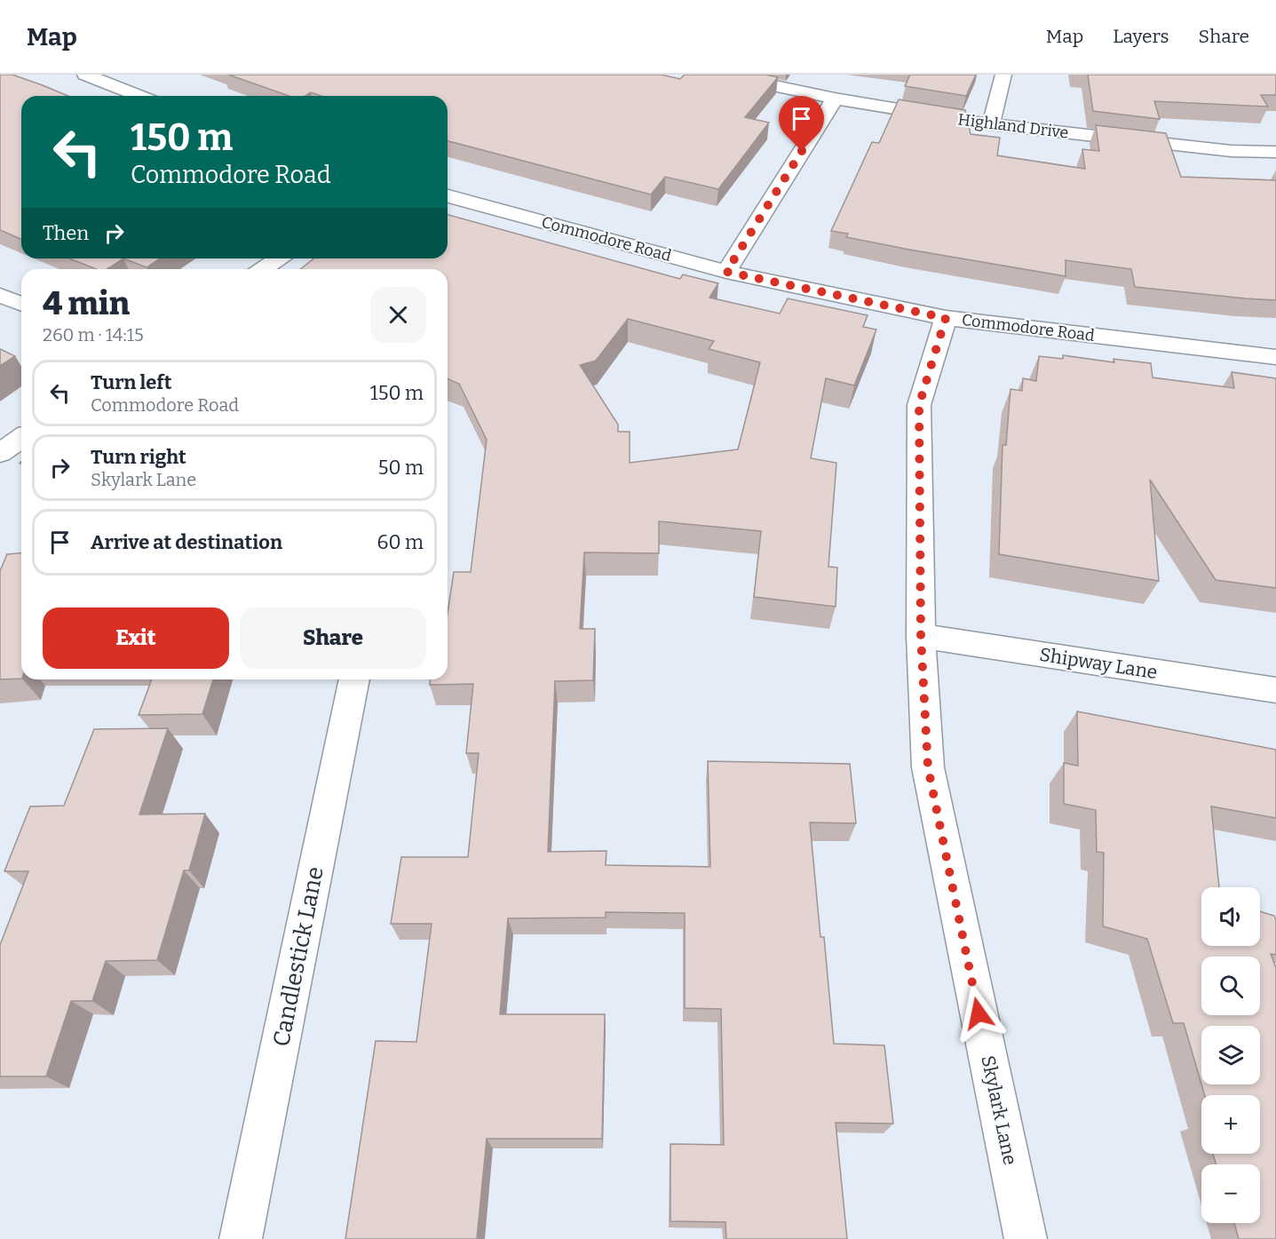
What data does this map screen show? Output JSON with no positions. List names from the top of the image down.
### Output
{
  "streets": {
    "street": [
      "Highland Drive",
      "Commodore Road",
      "Shipway Lane",
      "Candlestick Lane",
      "Skylark Lane"
    ]
  },
  "crossings": [
    ["Commodore Road", "Skylark Lane"],
    ["Shipway Lane", "Skylark Lane"]
  ],
  "page": {
    "header": "Map",
    "nav": ["Map", "Layers", "Share"],
    "turn": ["150 m", "Commodore Road"],
    "then": "Then",
    "heading": ["4 min", "260 m · 14:15"],
    "list": [
      {
        "name": "Turn left",
        "note": "Commodore Road",
        "value": "150 m"
      },
      {
        "name": "Turn right",
        "note": "Skylark Lane",
        "value": "50 m"
      },
      {
        "name": "Arrive at destination",
        "value": "60 m"
      }
    ],
    "buttons": ["Exit", "Share"],
    "map_buttons": ["+", "−"]
  }
}
